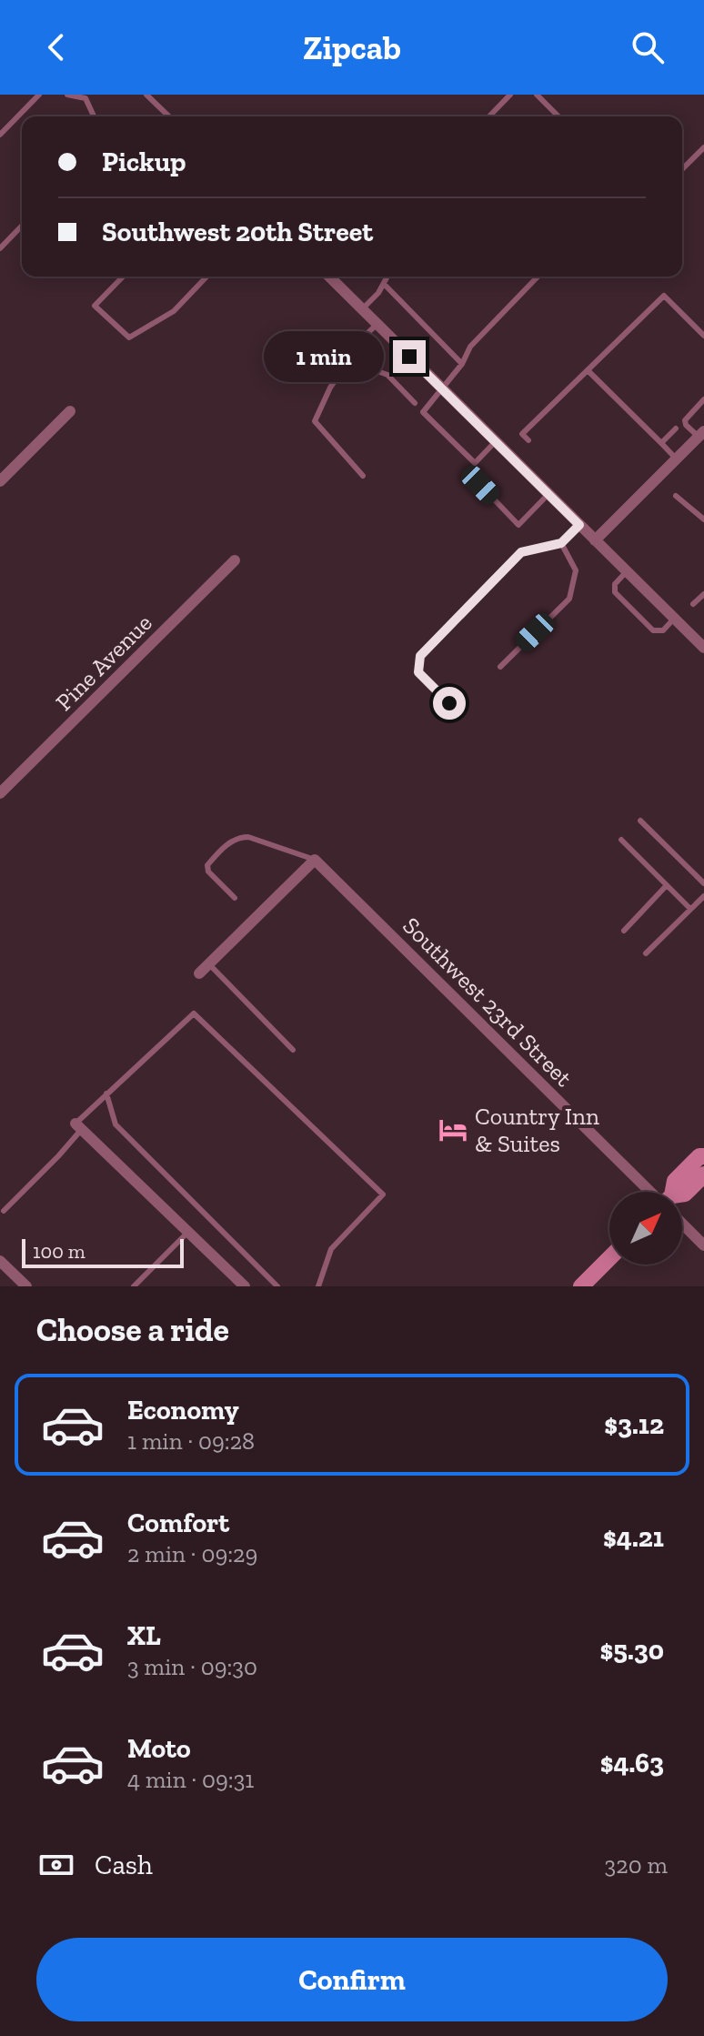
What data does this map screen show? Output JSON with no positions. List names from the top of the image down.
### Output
{
  "streets": {
    "street": ["Pine Avenue", "Southwest 23rd Street"]
  },
  "places": {
    "hotel": ["Country Inn & Suites"]
  },
  "scale_bar": "100 m",
  "north": "top right",
  "page": {
    "header": "Zipcab",
    "banner": ["Pickup", "Southwest 20th Street"],
    "bubble": "1 min",
    "scale": "100 m",
    "heading": "Choose a ride",
    "list": [
      {
        "name": "Economy",
        "note": "1 min · 09:28",
        "value": "$3.12"
      },
      {
        "name": "Comfort",
        "note": "2 min · 09:29",
        "value": "$4.21"
      },
      {
        "name": "XL",
        "note": "3 min · 09:30",
        "value": "$5.30"
      },
      {
        "name": "Moto",
        "note": "4 min · 09:31",
        "value": "$4.63"
      }
    ],
    "pay": ["Cash", "320 m"],
    "buttons": "Confirm"
  }
}
